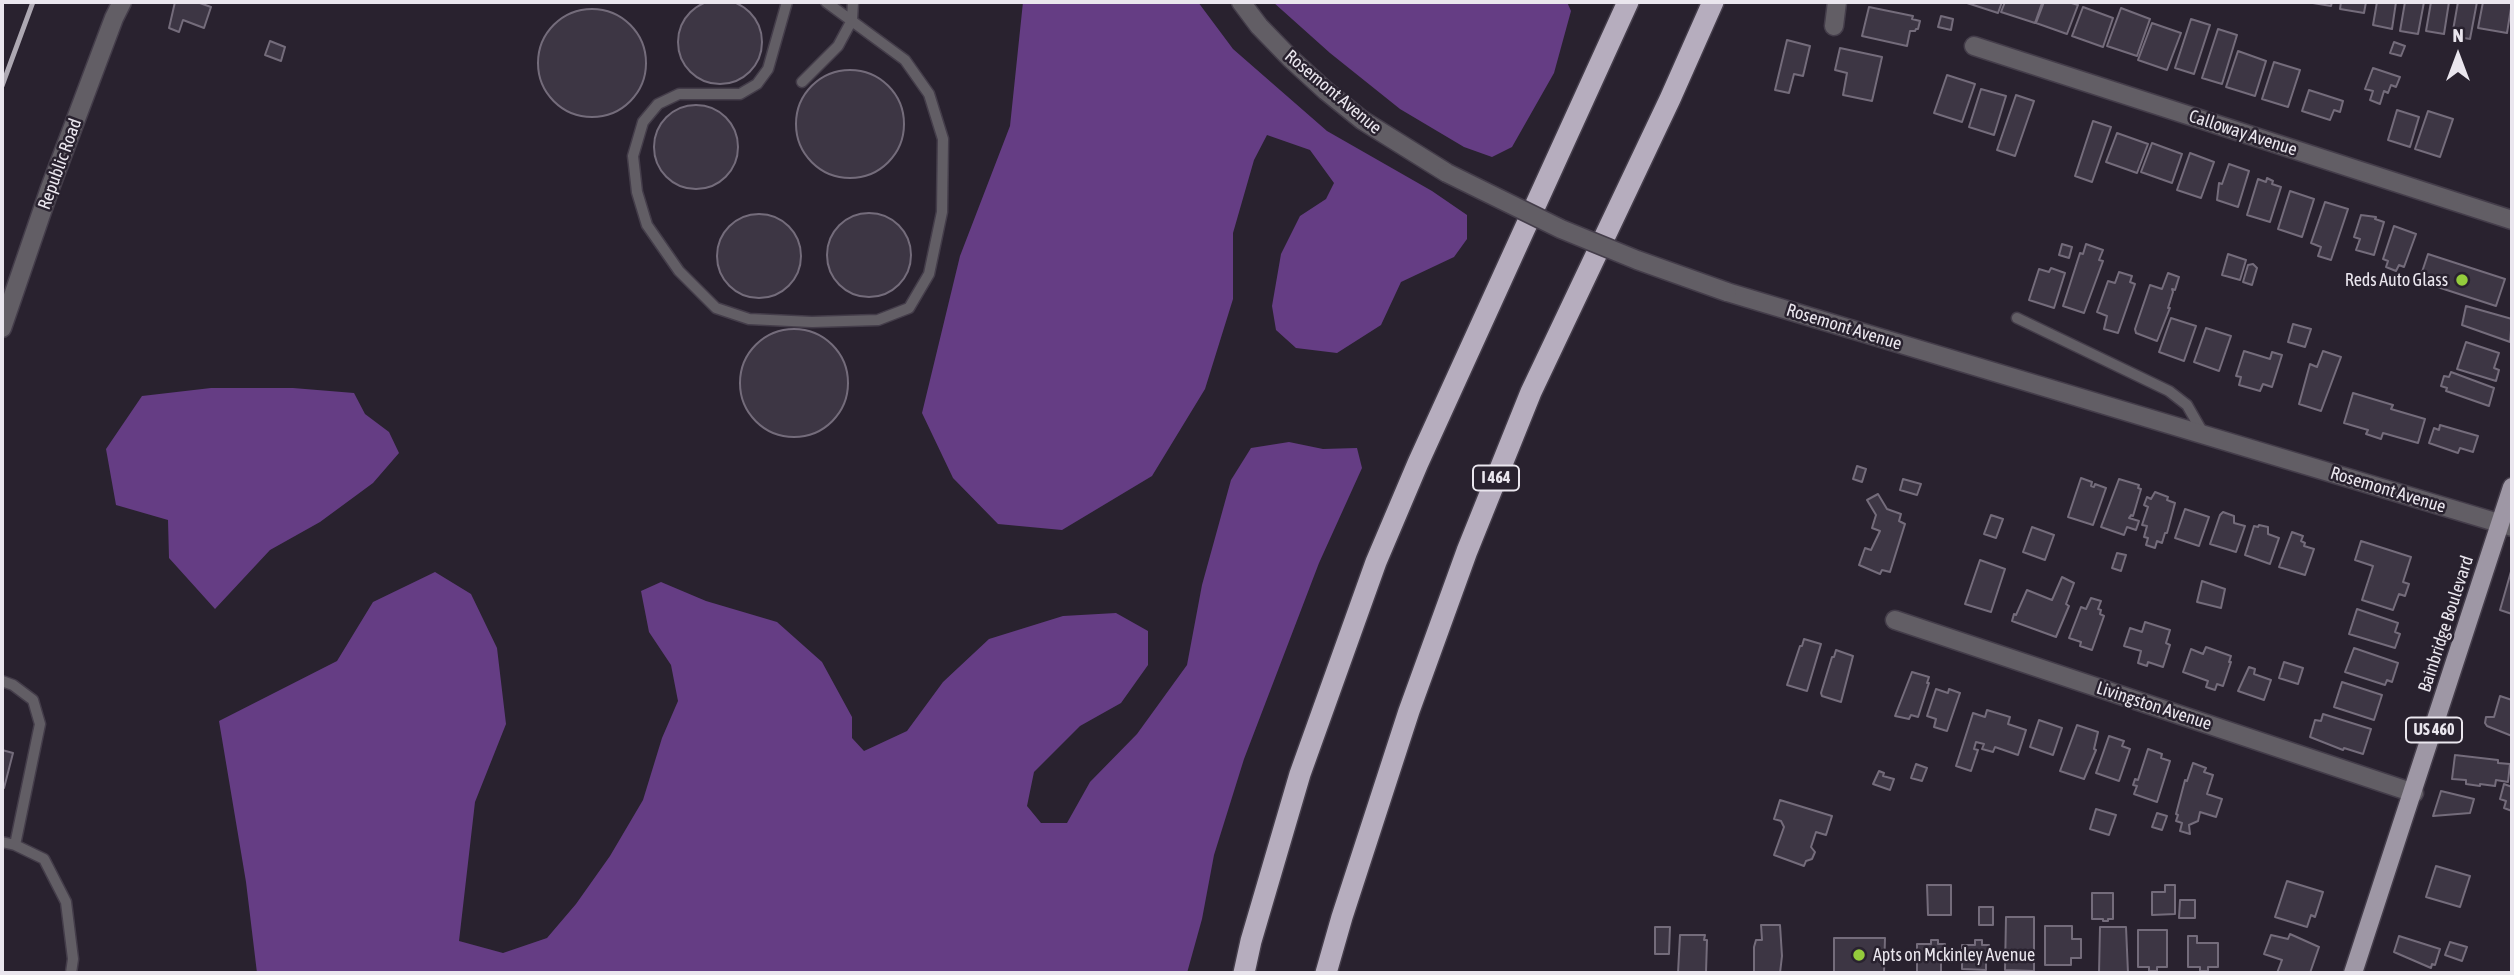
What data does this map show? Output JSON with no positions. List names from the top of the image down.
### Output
{
  "streets": {
    "highway": ["I 464"],
    "main road": ["Bainbridge Boulevard", "US 460"],
    "street": [
      "Rosemont Avenue",
      "Calloway Avenue",
      "Republic Road",
      "Livingston Avenue"
    ]
  },
  "crossings": [
    ["Rosemont Avenue", "Bainbridge Boulevard"],
    ["Bainbridge Boulevard", "Livingston Avenue"]
  ],
  "places": ["Reds Auto Glass", "Apts on Mckinley Avenue"],
  "north": "top"
}
